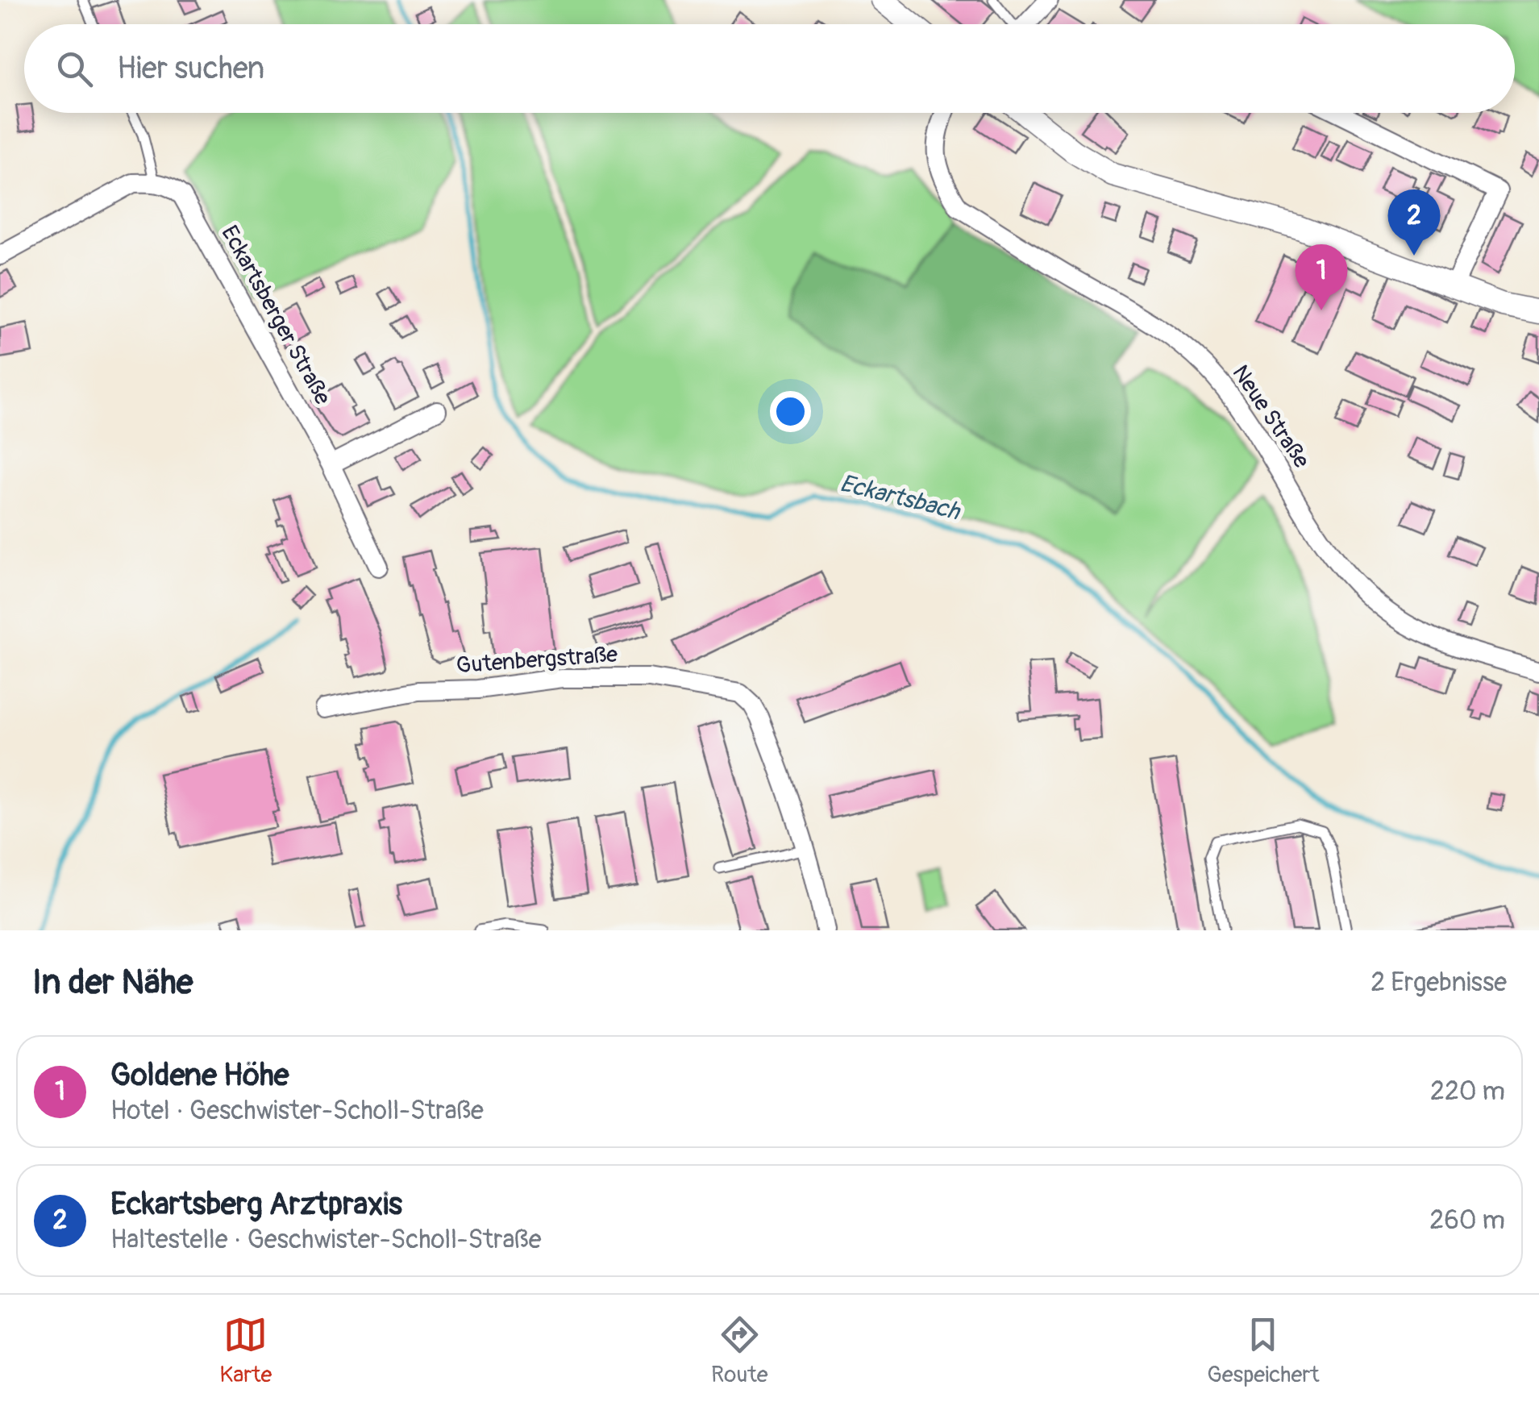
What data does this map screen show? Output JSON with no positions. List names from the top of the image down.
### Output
{
  "streets": {
    "street": ["Eckartsberger Straße", "Neue Straße", "Gutenbergstraße"]
  },
  "water": ["Eckartsbach"],
  "page": {
    "search": "Hier suchen",
    "pins": ["2", "1"],
    "heading": ["In der Nähe", "2 Ergebnisse"],
    "list": [
      {
        "mark": "1",
        "name": "Goldene Höhe",
        "note": "Hotel · Geschwister-Scholl-Straße",
        "value": "220 m"
      },
      {
        "mark": "2",
        "name": "Eckartsberg Arztpraxis",
        "note": "Haltestelle · Geschwister-Scholl-Straße",
        "value": "260 m"
      }
    ],
    "nav": ["Karte", "Route", "Gespeichert"]
  }
}
